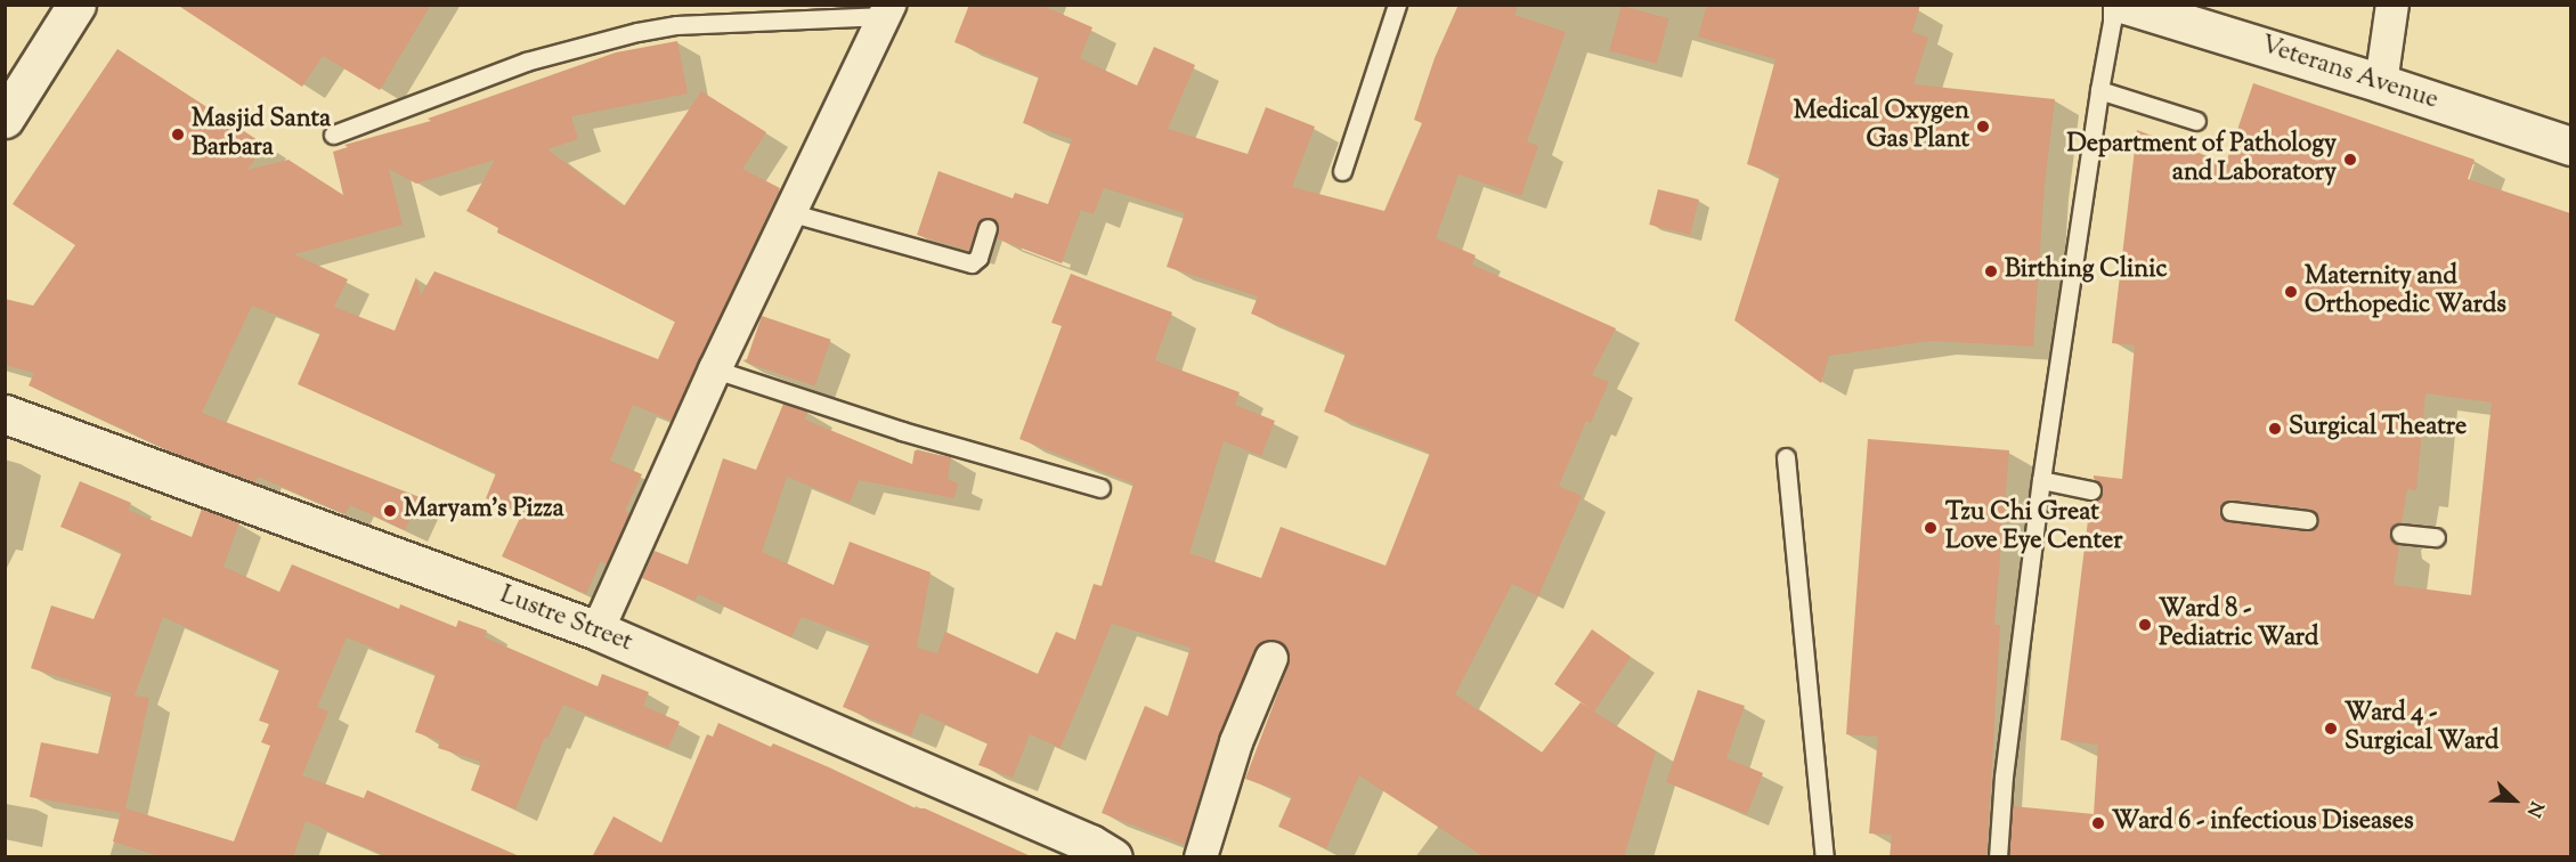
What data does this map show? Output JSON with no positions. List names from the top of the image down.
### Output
{
  "streets": {
    "street": ["Veterans Avenue", "Lustre Street"]
  },
  "places": [
    "Medical Oxygen Gas Plant",
    "Masjid Santa Barbara",
    "Department of Pathology and Laboratory",
    "Birthing Clinic",
    "Maternity and Orthopedic Wards",
    "Surgical Theatre",
    "Maryam's Pizza",
    "Tzu Chi Great Love Eye Center",
    "Ward 8 - Pediatric Ward",
    "Ward 4 - Surgical Ward",
    "Ward 6 - infectious Diseases"
  ],
  "north": "bottom right"
}
